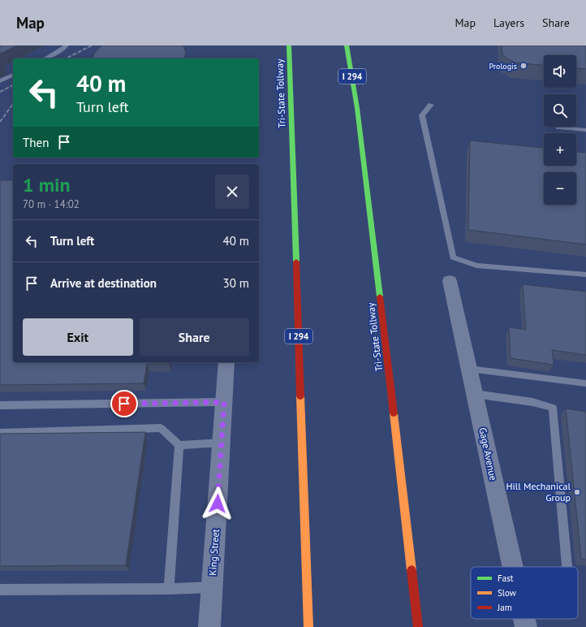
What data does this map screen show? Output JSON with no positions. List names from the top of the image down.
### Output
{
  "streets": {
    "highway": ["I 294", "Tri-State Tollway"],
    "street": ["Gage Avenue", "King Street"]
  },
  "places": ["Prologis", "Hill Mechanical Group"],
  "legend": ["Fast", "Slow", "Jam"],
  "page": {
    "header": "Map",
    "nav": ["Map", "Layers", "Share"],
    "map_buttons": ["+", "−"],
    "turn": ["40 m", "Turn left"],
    "then": "Then",
    "heading": ["1 min", "70 m · 14:02"],
    "list": [
      {
        "name": "Turn left",
        "value": "40 m"
      },
      {
        "name": "Arrive at destination",
        "value": "30 m"
      }
    ],
    "buttons": ["Exit", "Share"]
  }
}
